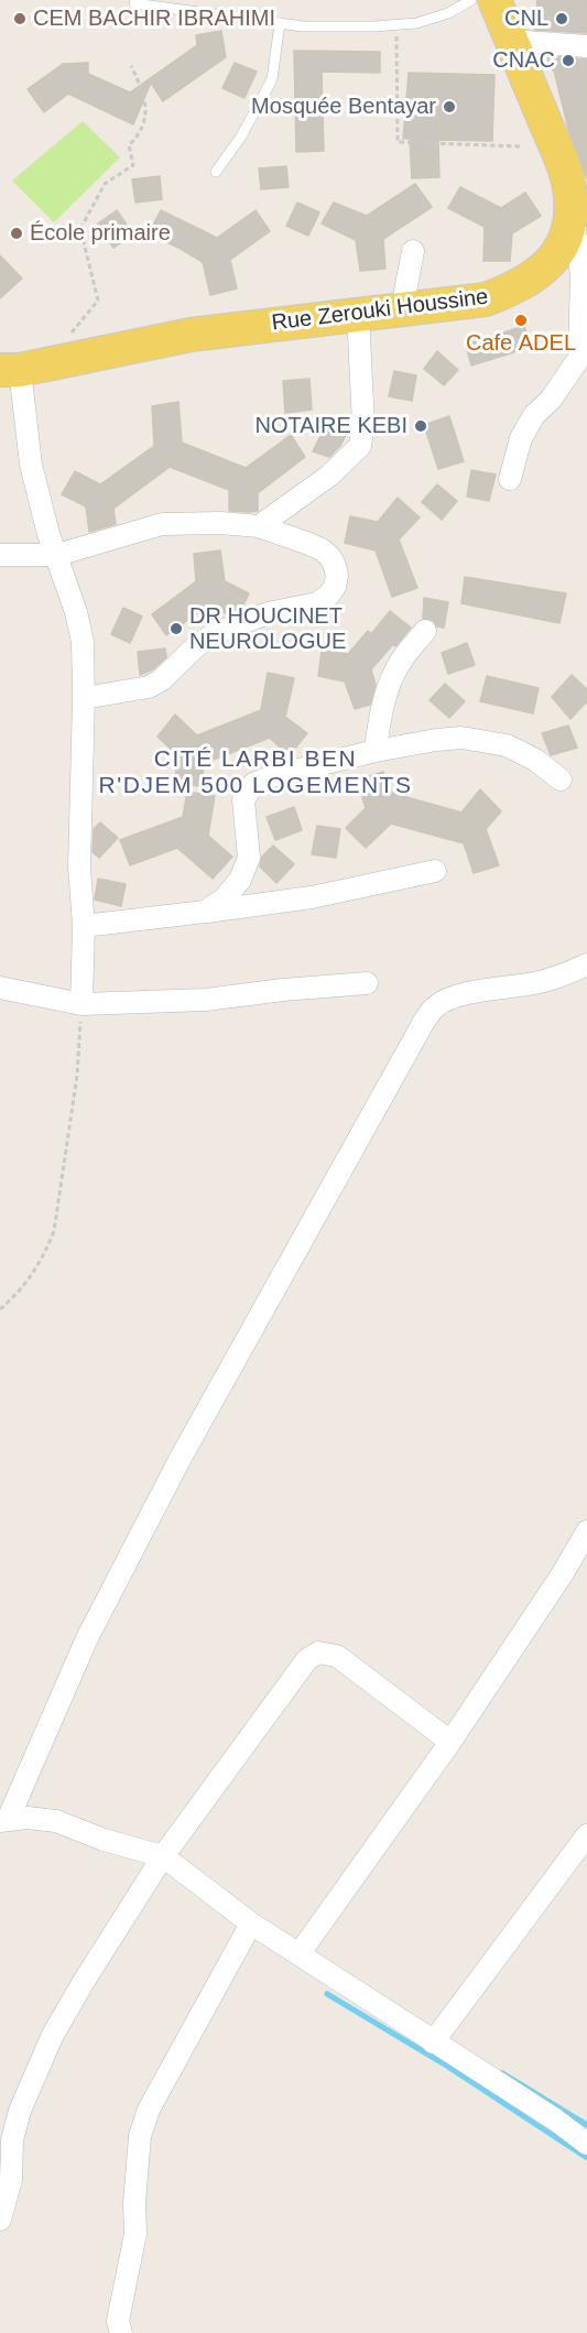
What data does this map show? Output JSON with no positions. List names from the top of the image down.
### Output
{
  "streets": {
    "main road": ["Rue Zerouki Houssine"]
  },
  "districts": ["CITÉ LARBI BEN R'DJEM 500 LOGEMENTS"],
  "places": [
    "CEM BACHIR IBRAHIMI",
    "CNL",
    "CNAC",
    "Mosquée Bentayar",
    "École primaire",
    "Cafe ADEL",
    "NOTAIRE KEBI",
    "DR HOUCINET NEUROLOGUE"
  ]
}
